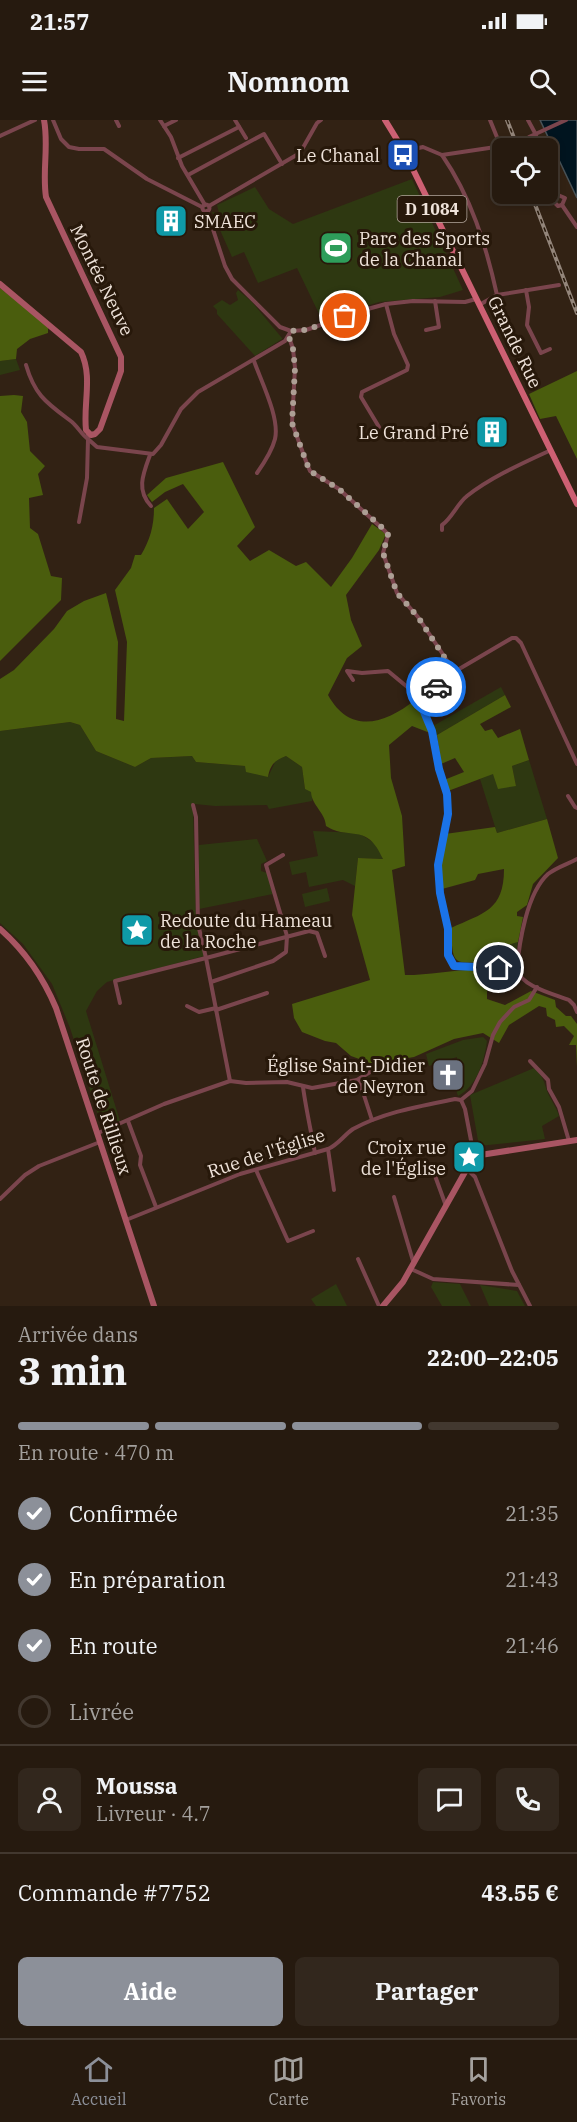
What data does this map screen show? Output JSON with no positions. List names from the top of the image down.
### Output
{
  "streets": {
    "main road": ["D 1084", "Grande Rue"],
    "street": ["Montée Neuve", "Route de Rillieux", "Rue de l'Église"]
  },
  "crossings": [
    ["D 1084", "Grande Rue"],
    ["Route de Rillieux", "Rue de l'Église"]
  ],
  "places": {
    "bus stop": ["Le Chanal"],
    "building": ["SMAEC", "Le Grand Pré"],
    "sports": ["Parc des Sports de la Chanal"],
    "place": ["Redoute du Hameau de la Roche", "Croix rue de l'Église"],
    "church": ["Église Saint-Didier de Neyron"]
  },
  "page": {
    "status": "21:57",
    "header": "Nomnom",
    "heading": ["3 min", "Arrivée dans", "22:00–22:05"],
    "panel": [
      "Moussa",
      "Livreur · 4.7",
      "Commande #7752",
      "43.55 €"
    ],
    "bar": "En route · 470 m",
    "list": [
      ["Confirmée", "21:35"],
      ["En préparation", "21:43"],
      ["En route", "21:46"],
      "Livrée"
    ],
    "buttons": ["Aide", "Partager"],
    "tabs": ["Accueil", "Carte", "Favoris"]
  }
}
